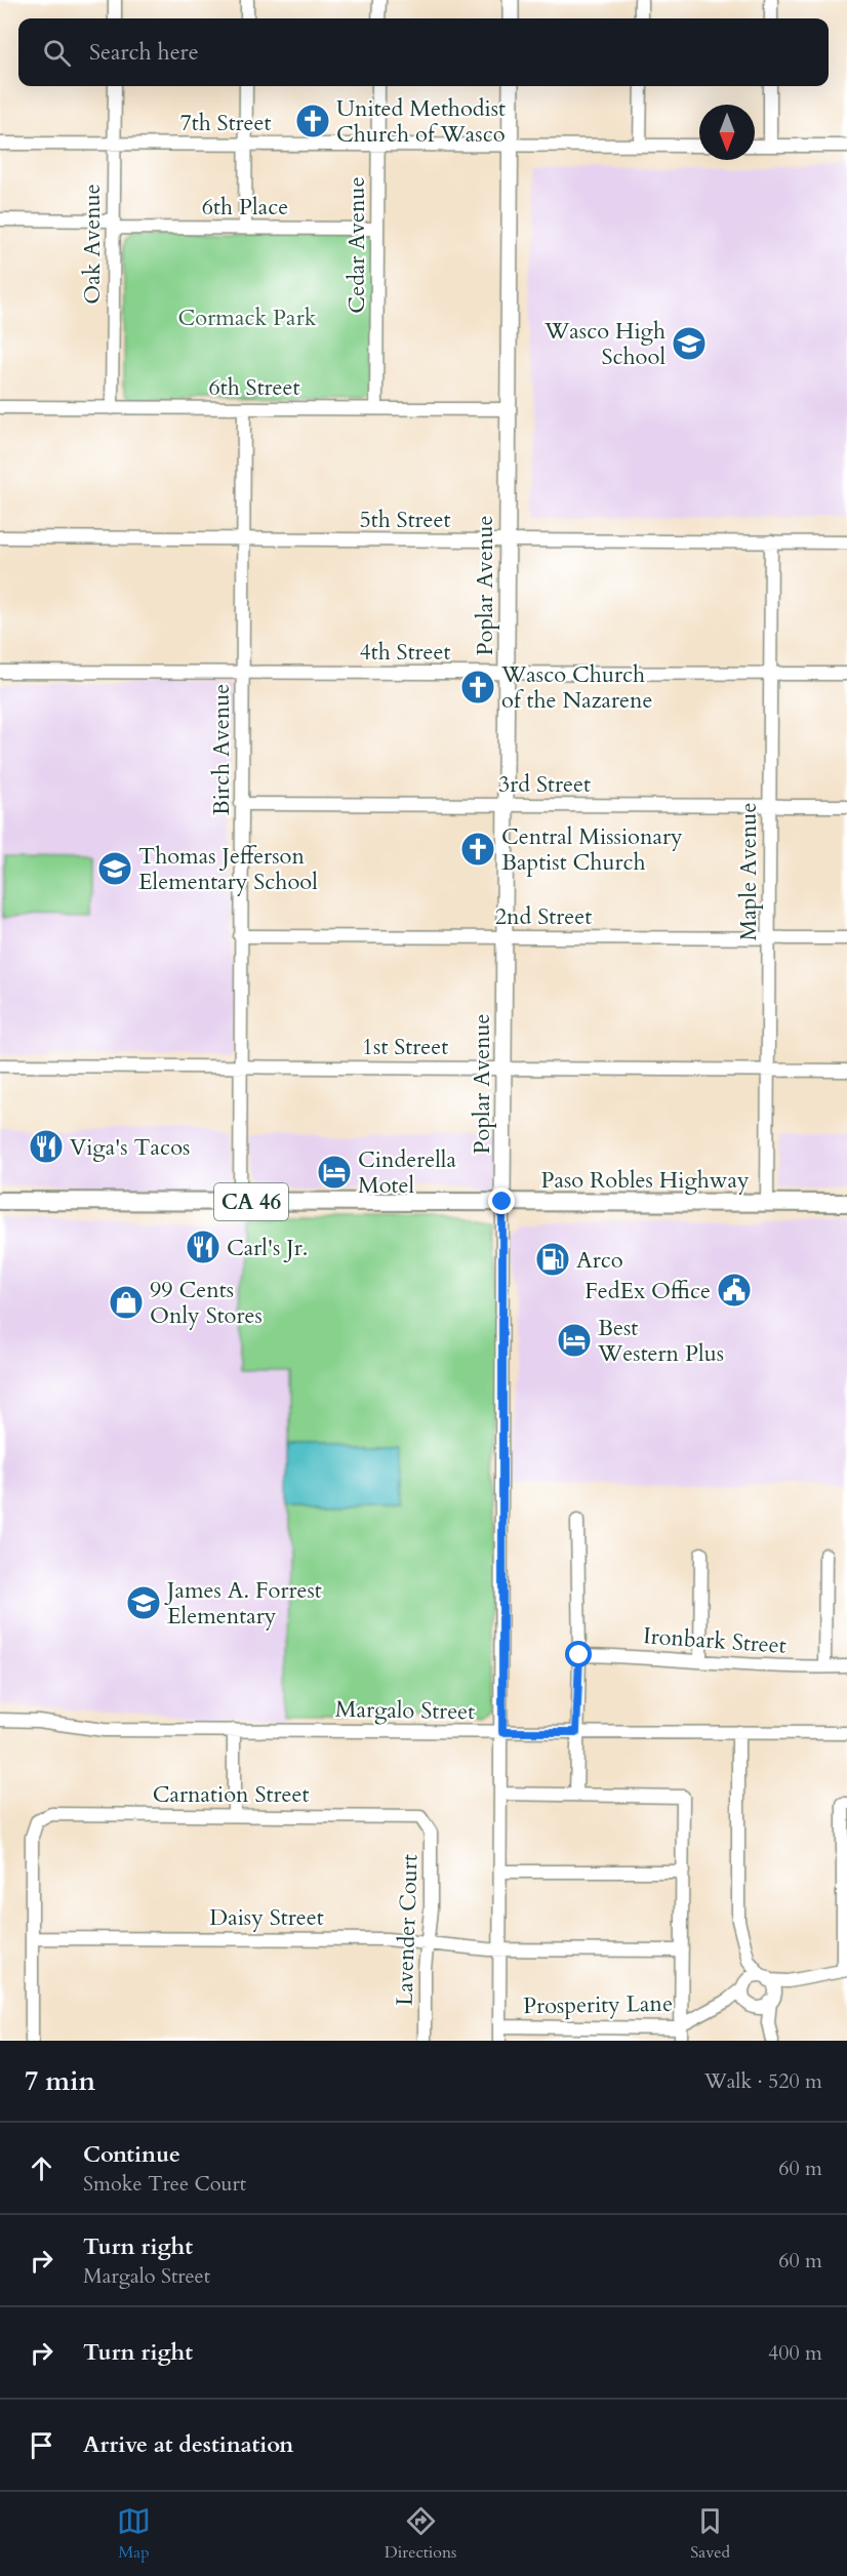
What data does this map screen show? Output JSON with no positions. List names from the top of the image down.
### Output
{
  "streets": {
    "highway": ["Paso Robles Highway", "CA 46"],
    "main road": ["Poplar Avenue"],
    "street": [
      "7th Street",
      "6th Place",
      "Oak Avenue",
      "Cedar Avenue",
      "6th Street",
      "5th Street",
      "4th Street",
      "Birch Avenue",
      "3rd Street",
      "Maple Avenue",
      "2nd Street",
      "1st Street",
      "Ironbark Street",
      "Margalo Street",
      "Carnation Street",
      "Daisy Street",
      "Lavender Court",
      "Prosperity Lane"
    ]
  },
  "crossings": [
    ["7th Street", "Oak Avenue"],
    ["7th Street", "Cedar Avenue"],
    ["7th Street", "Poplar Avenue"],
    ["6th Place", "Oak Avenue"],
    ["6th Place", "Cedar Avenue"],
    ["Oak Avenue", "6th Street"],
    ["Cedar Avenue", "6th Street"],
    ["6th Street", "Poplar Avenue"],
    ["6th Street", "Birch Avenue"],
    ["5th Street", "Poplar Avenue"],
    ["5th Street", "Birch Avenue"],
    ["5th Street", "Maple Avenue"],
    ["Poplar Avenue", "4th Street"],
    ["Poplar Avenue", "3rd Street"],
    ["Poplar Avenue", "2nd Street"],
    ["Poplar Avenue", "1st Street"],
    ["Poplar Avenue", "Paso Robles Highway"],
    ["4th Street", "Birch Avenue"],
    ["4th Street", "Maple Avenue"],
    ["Birch Avenue", "3rd Street"],
    ["Birch Avenue", "2nd Street"],
    ["Birch Avenue", "1st Street"],
    ["Birch Avenue", "Paso Robles Highway"],
    ["3rd Street", "Maple Avenue"],
    ["Maple Avenue", "2nd Street"],
    ["Maple Avenue", "1st Street"],
    ["Maple Avenue", "Paso Robles Highway"],
    ["Carnation Street", "Daisy Street"],
    ["Carnation Street", "Lavender Court"],
    ["Daisy Street", "Lavender Court"]
  ],
  "parks": ["Cormack Park"],
  "places": {
    "church": ["United Methodist Church of Wasco", "Wasco Church of the Nazarene", "Central Missionary Baptist Church"],
    "school or university": ["Wasco High School", "Thomas Jefferson Elementary School", "James A. Forrest Elementary"],
    "restaurant": ["Viga's Tacos", "Carl's Jr."],
    "hotel": ["Cinderella Motel", "Best Western Plus"],
    "fuel station": ["Arco"],
    "public building": ["FedEx Office"],
    "shop": ["99 Cents Only Stores"]
  },
  "north": "bottom",
  "page": {
    "search": "Search here",
    "heading": ["7 min", "Walk · 520 m"],
    "list": [
      ["Continue", "Smoke Tree Court", "60 m"],
      ["Turn right", "Margalo Street", "60 m"],
      ["Turn right", "400 m"],
      "Arrive at destination"
    ],
    "nav": ["Map", "Directions", "Saved"]
  }
}
